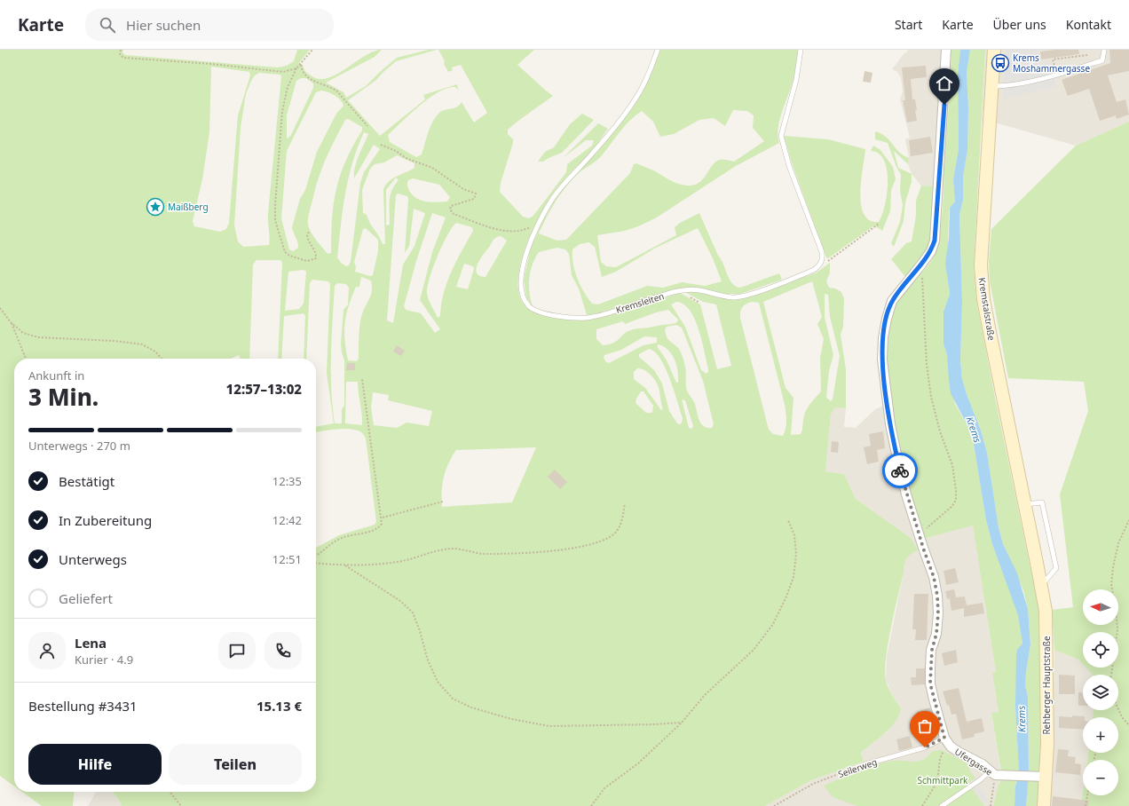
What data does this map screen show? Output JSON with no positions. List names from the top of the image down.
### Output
{
  "streets": {
    "main road": ["Kremstalstraße", "Rehberger Hauptstraße"],
    "street": ["Ufergasse"],
    "lane": ["Kremsleiten", "Seilerweg"]
  },
  "crossings": [
    ["Kremstalstraße", "Rehberger Hauptstraße"],
    ["Rehberger Hauptstraße", "Ufergasse"],
    ["Ufergasse", "Seilerweg"]
  ],
  "water": ["Krems"],
  "parks": ["Schmittpark"],
  "places": {
    "bus stop": ["Krems Moshammergasse"],
    "place": ["Maißberg"]
  },
  "north": "left",
  "page": {
    "header": "Karte",
    "search": "Hier suchen",
    "nav": [
      "Start",
      "Karte",
      "Über uns",
      "Kontakt"
    ],
    "heading": ["3 Min.", "Ankunft in", "12:57–13:02"],
    "panel": [
      "Lena",
      "Kurier · 4.9",
      "Bestellung #3431",
      "15.13 €"
    ],
    "bar": "Unterwegs · 270 m",
    "list": [
      ["Bestätigt", "12:35"],
      ["In Zubereitung", "12:42"],
      ["Unterwegs", "12:51"],
      "Geliefert"
    ],
    "map_buttons": ["+", "−"],
    "buttons": ["Hilfe", "Teilen"]
  }
}
